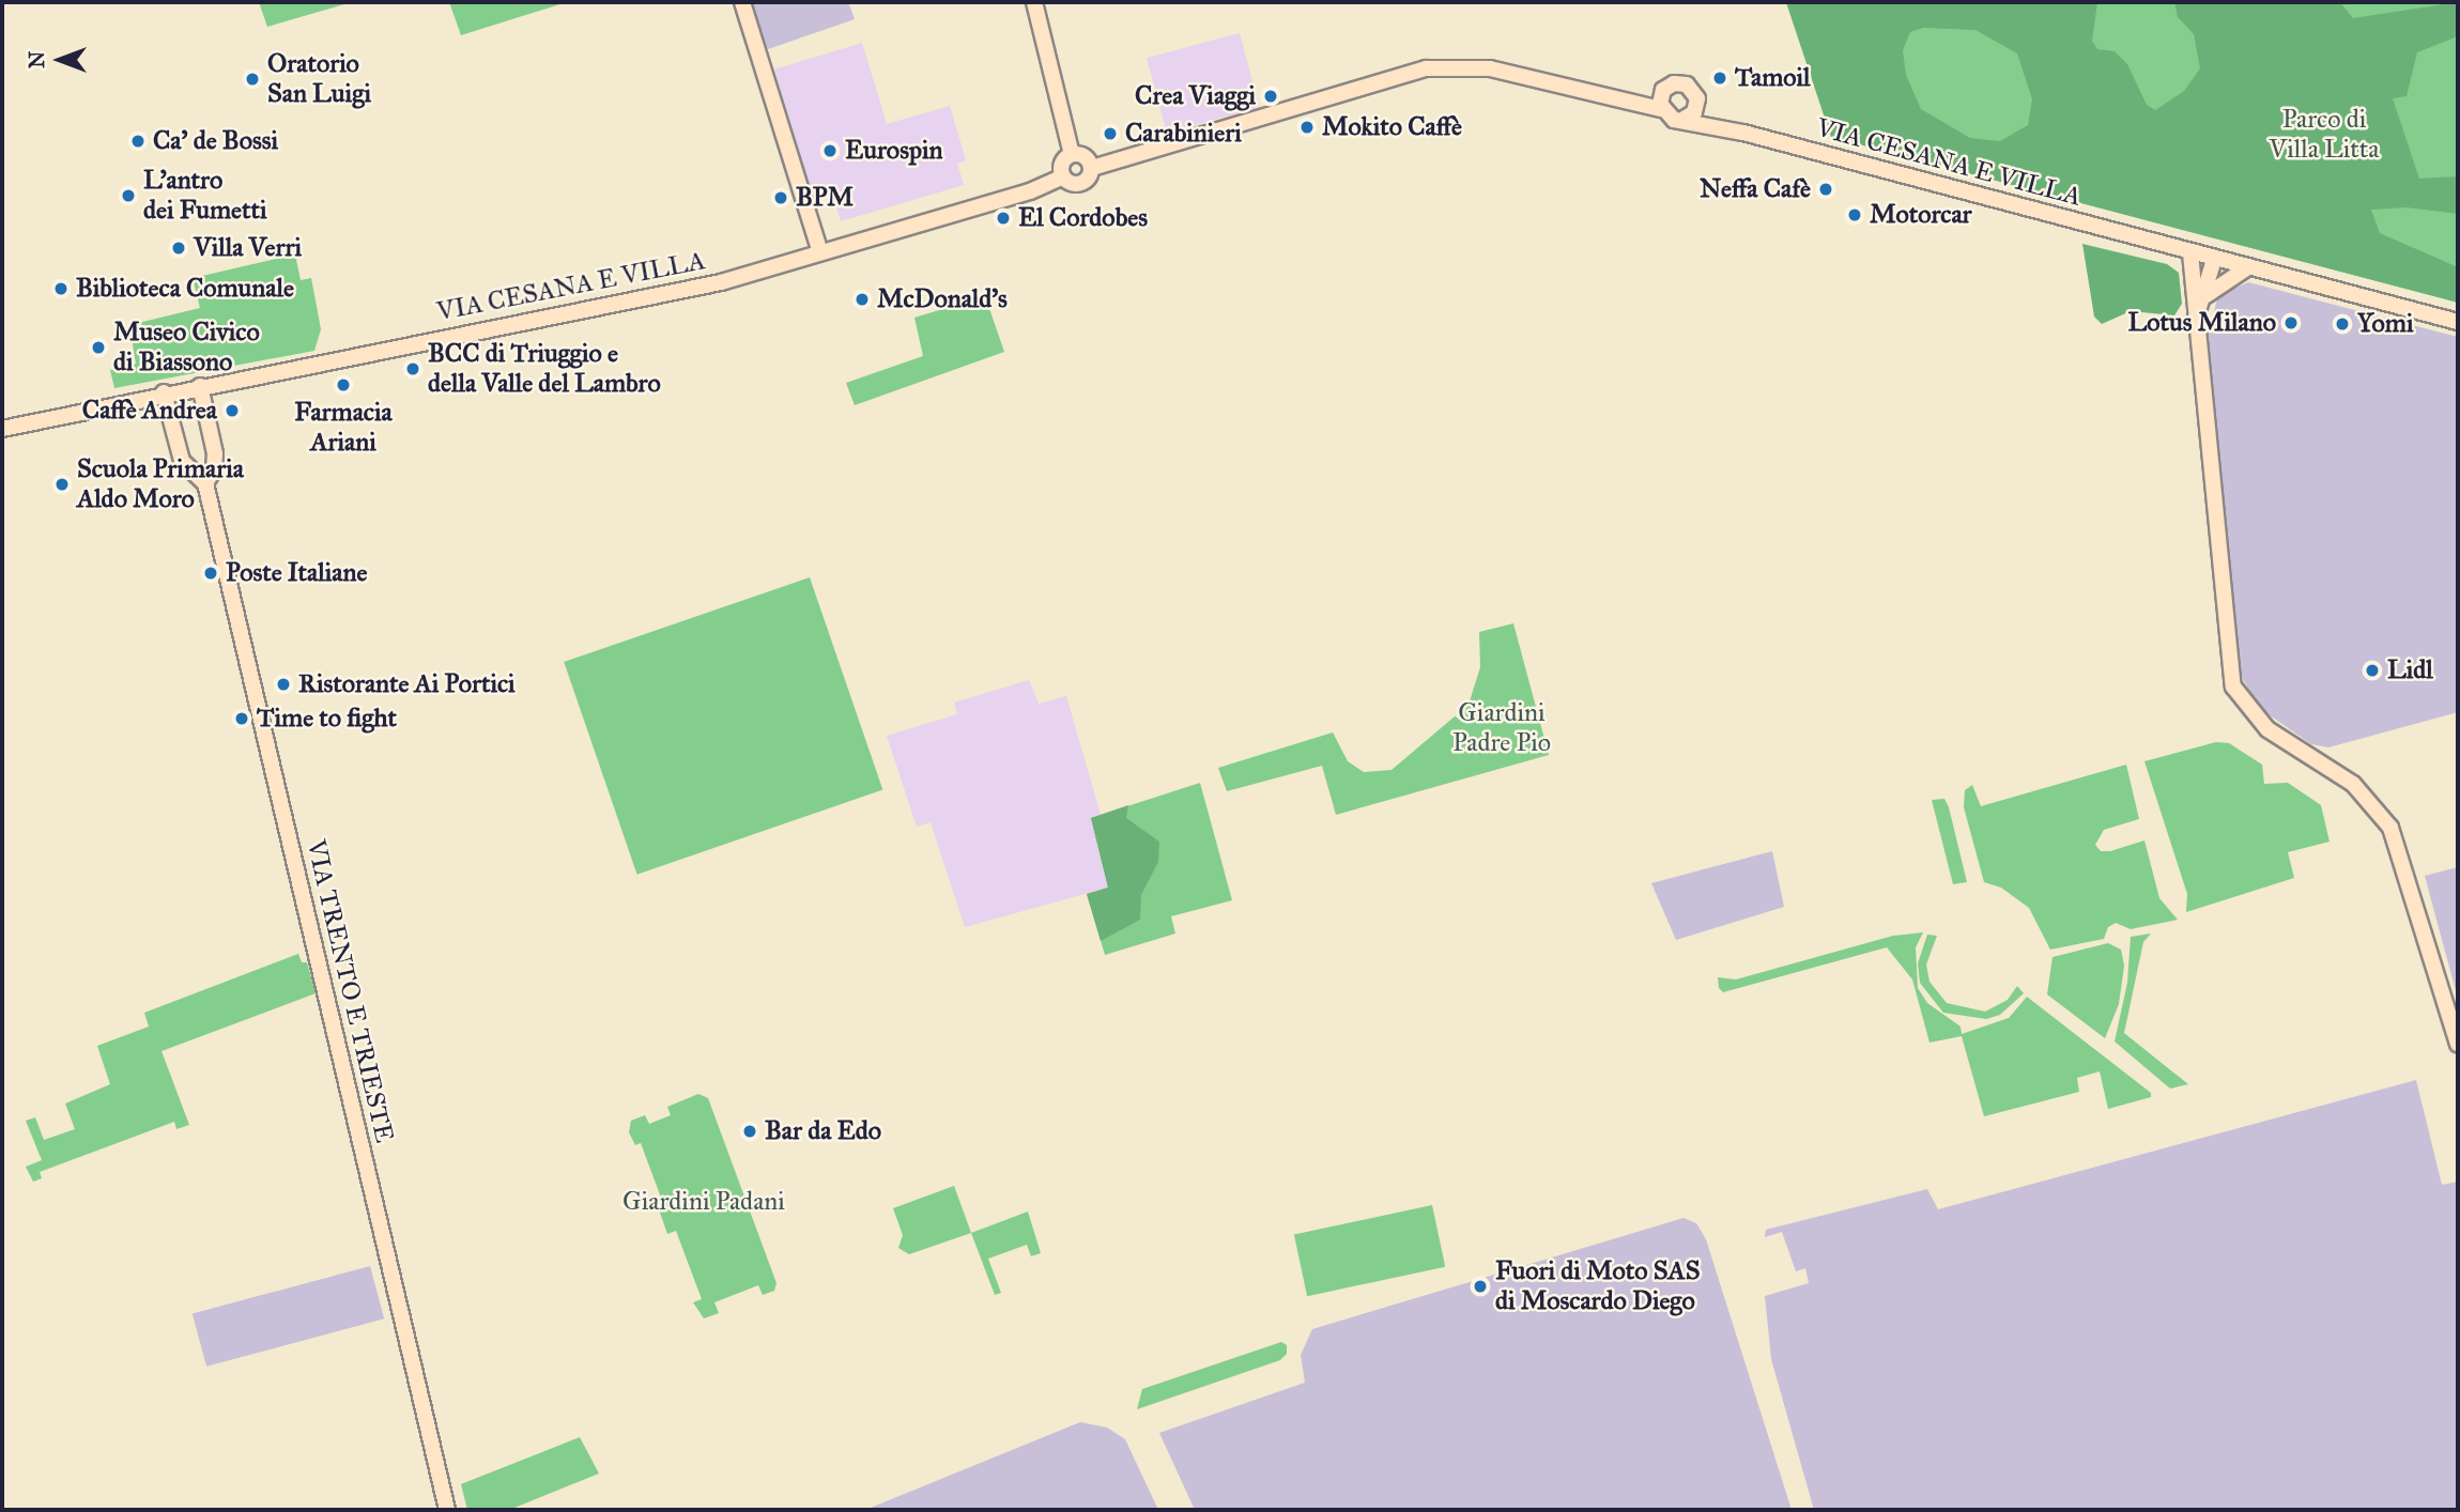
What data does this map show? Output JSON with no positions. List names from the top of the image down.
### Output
{
  "streets": {
    "main road": ["VIA CESANA E VILLA", "VIA TRENTO E TRIESTE"]
  },
  "parks": ["Parco di Villa Litta", "Giardini Padre Pio", "Giardini Padani"],
  "places": [
    "Tamoil",
    "Oratorio San Luigi",
    "Crea Viaggi",
    "Mokito Caffè",
    "Carabinieri",
    "Ca' de Bossi",
    "Eurospin",
    "Neffa Cafè",
    "L'antro dei Fumetti",
    "BPM",
    "Motorcar",
    "El Cordobes",
    "Villa Verri",
    "Biblioteca Comunale",
    "McDonald's",
    "Lotus Milano",
    "Yomi",
    "Museo Civico di Biassono",
    "BCC di Triuggio e della Valle del Lambro",
    "Farmacia Ariani",
    "Caffè Andrea",
    "Scuola Primaria Aldo Moro",
    "Poste Italiane",
    "Lidl",
    "Ristorante Ai Portici",
    "Time to fight",
    "Bar da Edo",
    "Fuori di Moto SAS di Moscardo Diego"
  ],
  "north": "left"
}
